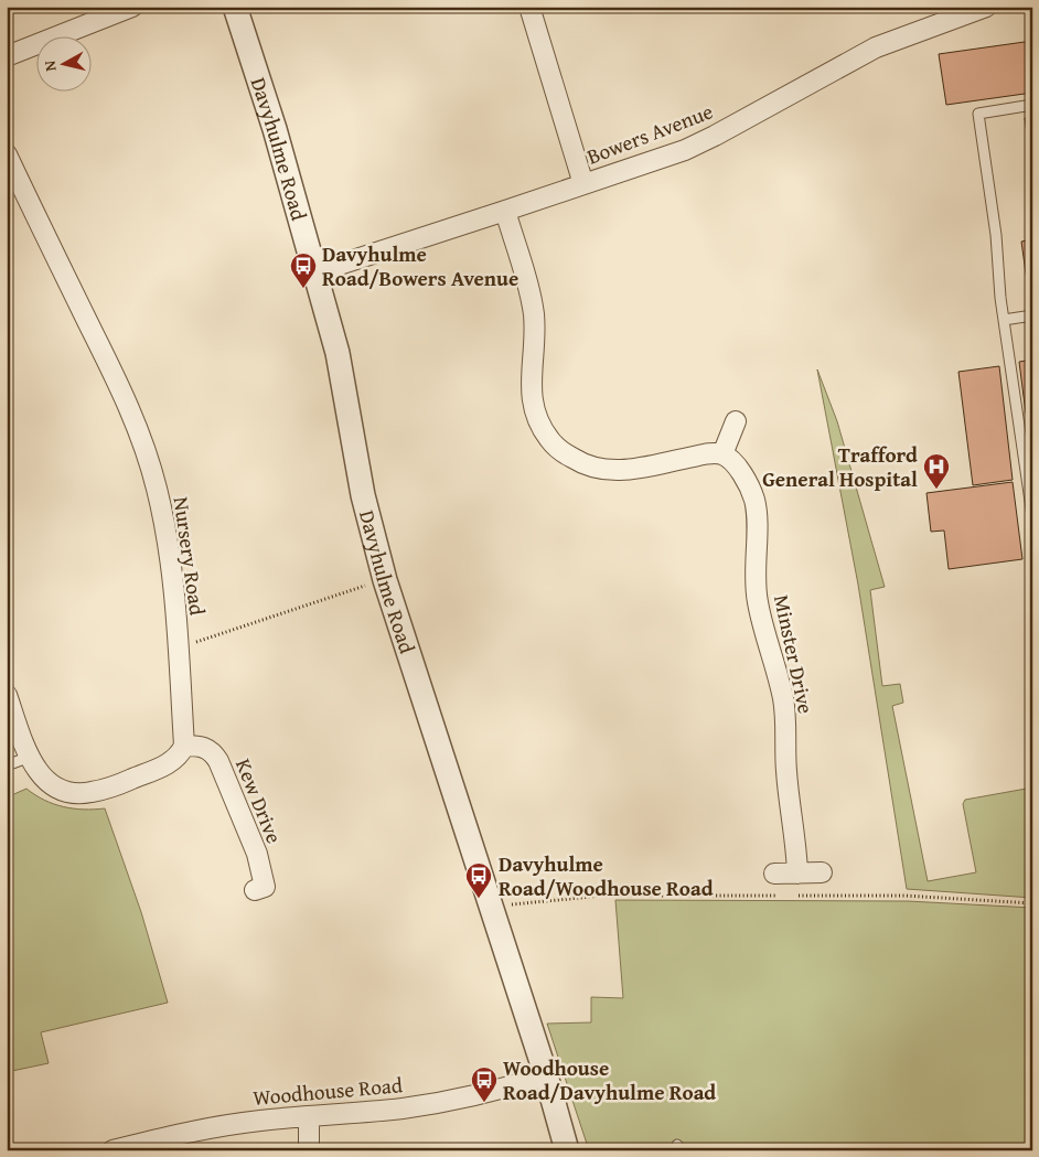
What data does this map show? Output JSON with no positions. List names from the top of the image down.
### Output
{
  "streets": {
    "street": [
      "Bowers Avenue",
      "Davyhulme Road",
      "Nursery Road",
      "Minster Drive",
      "Kew Drive",
      "Woodhouse Road"
    ]
  },
  "crossings": [
    ["Bowers Avenue", "Davyhulme Road"],
    ["Davyhulme Road", "Woodhouse Road"],
    ["Nursery Road", "Kew Drive"]
  ],
  "places": {
    "bus stop": ["Davyhulme Road/Bowers Avenue", "Davyhulme Road/Woodhouse Road", "Woodhouse Road/Davyhulme Road"],
    "hospital": ["Trafford General Hospital"]
  },
  "north": "left"
}
